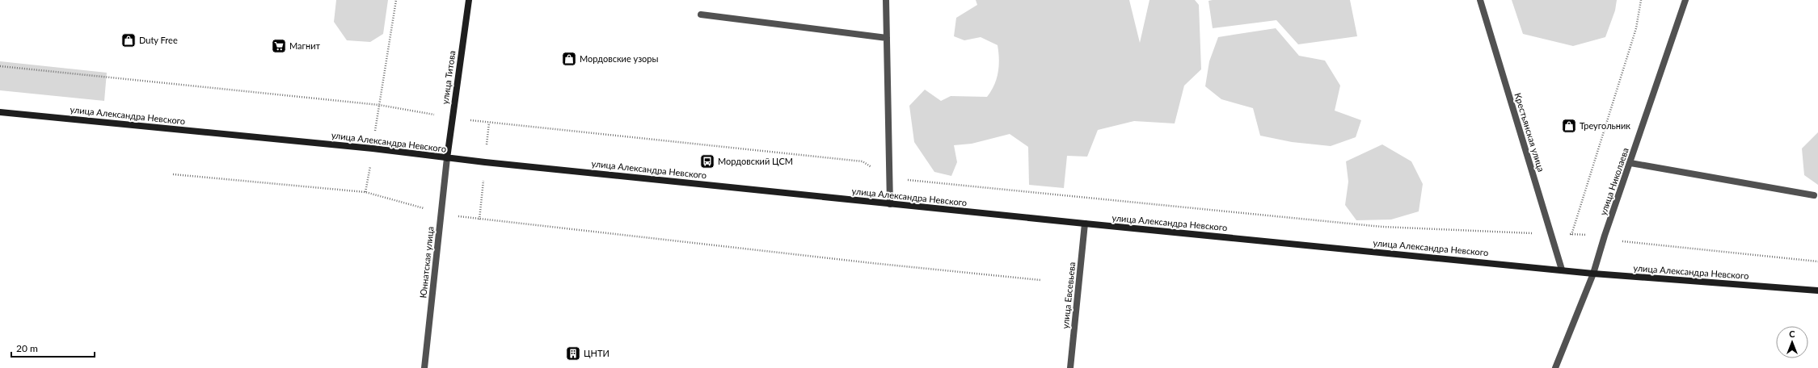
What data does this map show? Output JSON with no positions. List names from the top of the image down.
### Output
{
  "streets": {
    "main road": ["улица Титова", "улица Александра Невского"],
    "street": [
      "Крестьянская улица",
      "улица Николаева",
      "Юннатская улица",
      "улица Евсевьева"
    ]
  },
  "crossings": [
    ["улица Титова", "улица Александра Невского"],
    ["улица Титова", "Юннатская улица"],
    ["улица Александра Невского", "Крестьянская улица"],
    ["улица Александра Невского", "улица Николаева"],
    ["улица Александра Невского", "Юннатская улица"],
    ["улица Александра Невского", "улица Евсевьева"]
  ],
  "places": {
    "shop": ["Duty Free", "Мордовские узоры", "Треугольник"],
    "supermarket": ["Магнит"],
    "bus stop": ["Мордовский ЦСМ"],
    "building": ["ЦНТИ"]
  },
  "scale_bar": "20 m",
  "north": "top"
}
